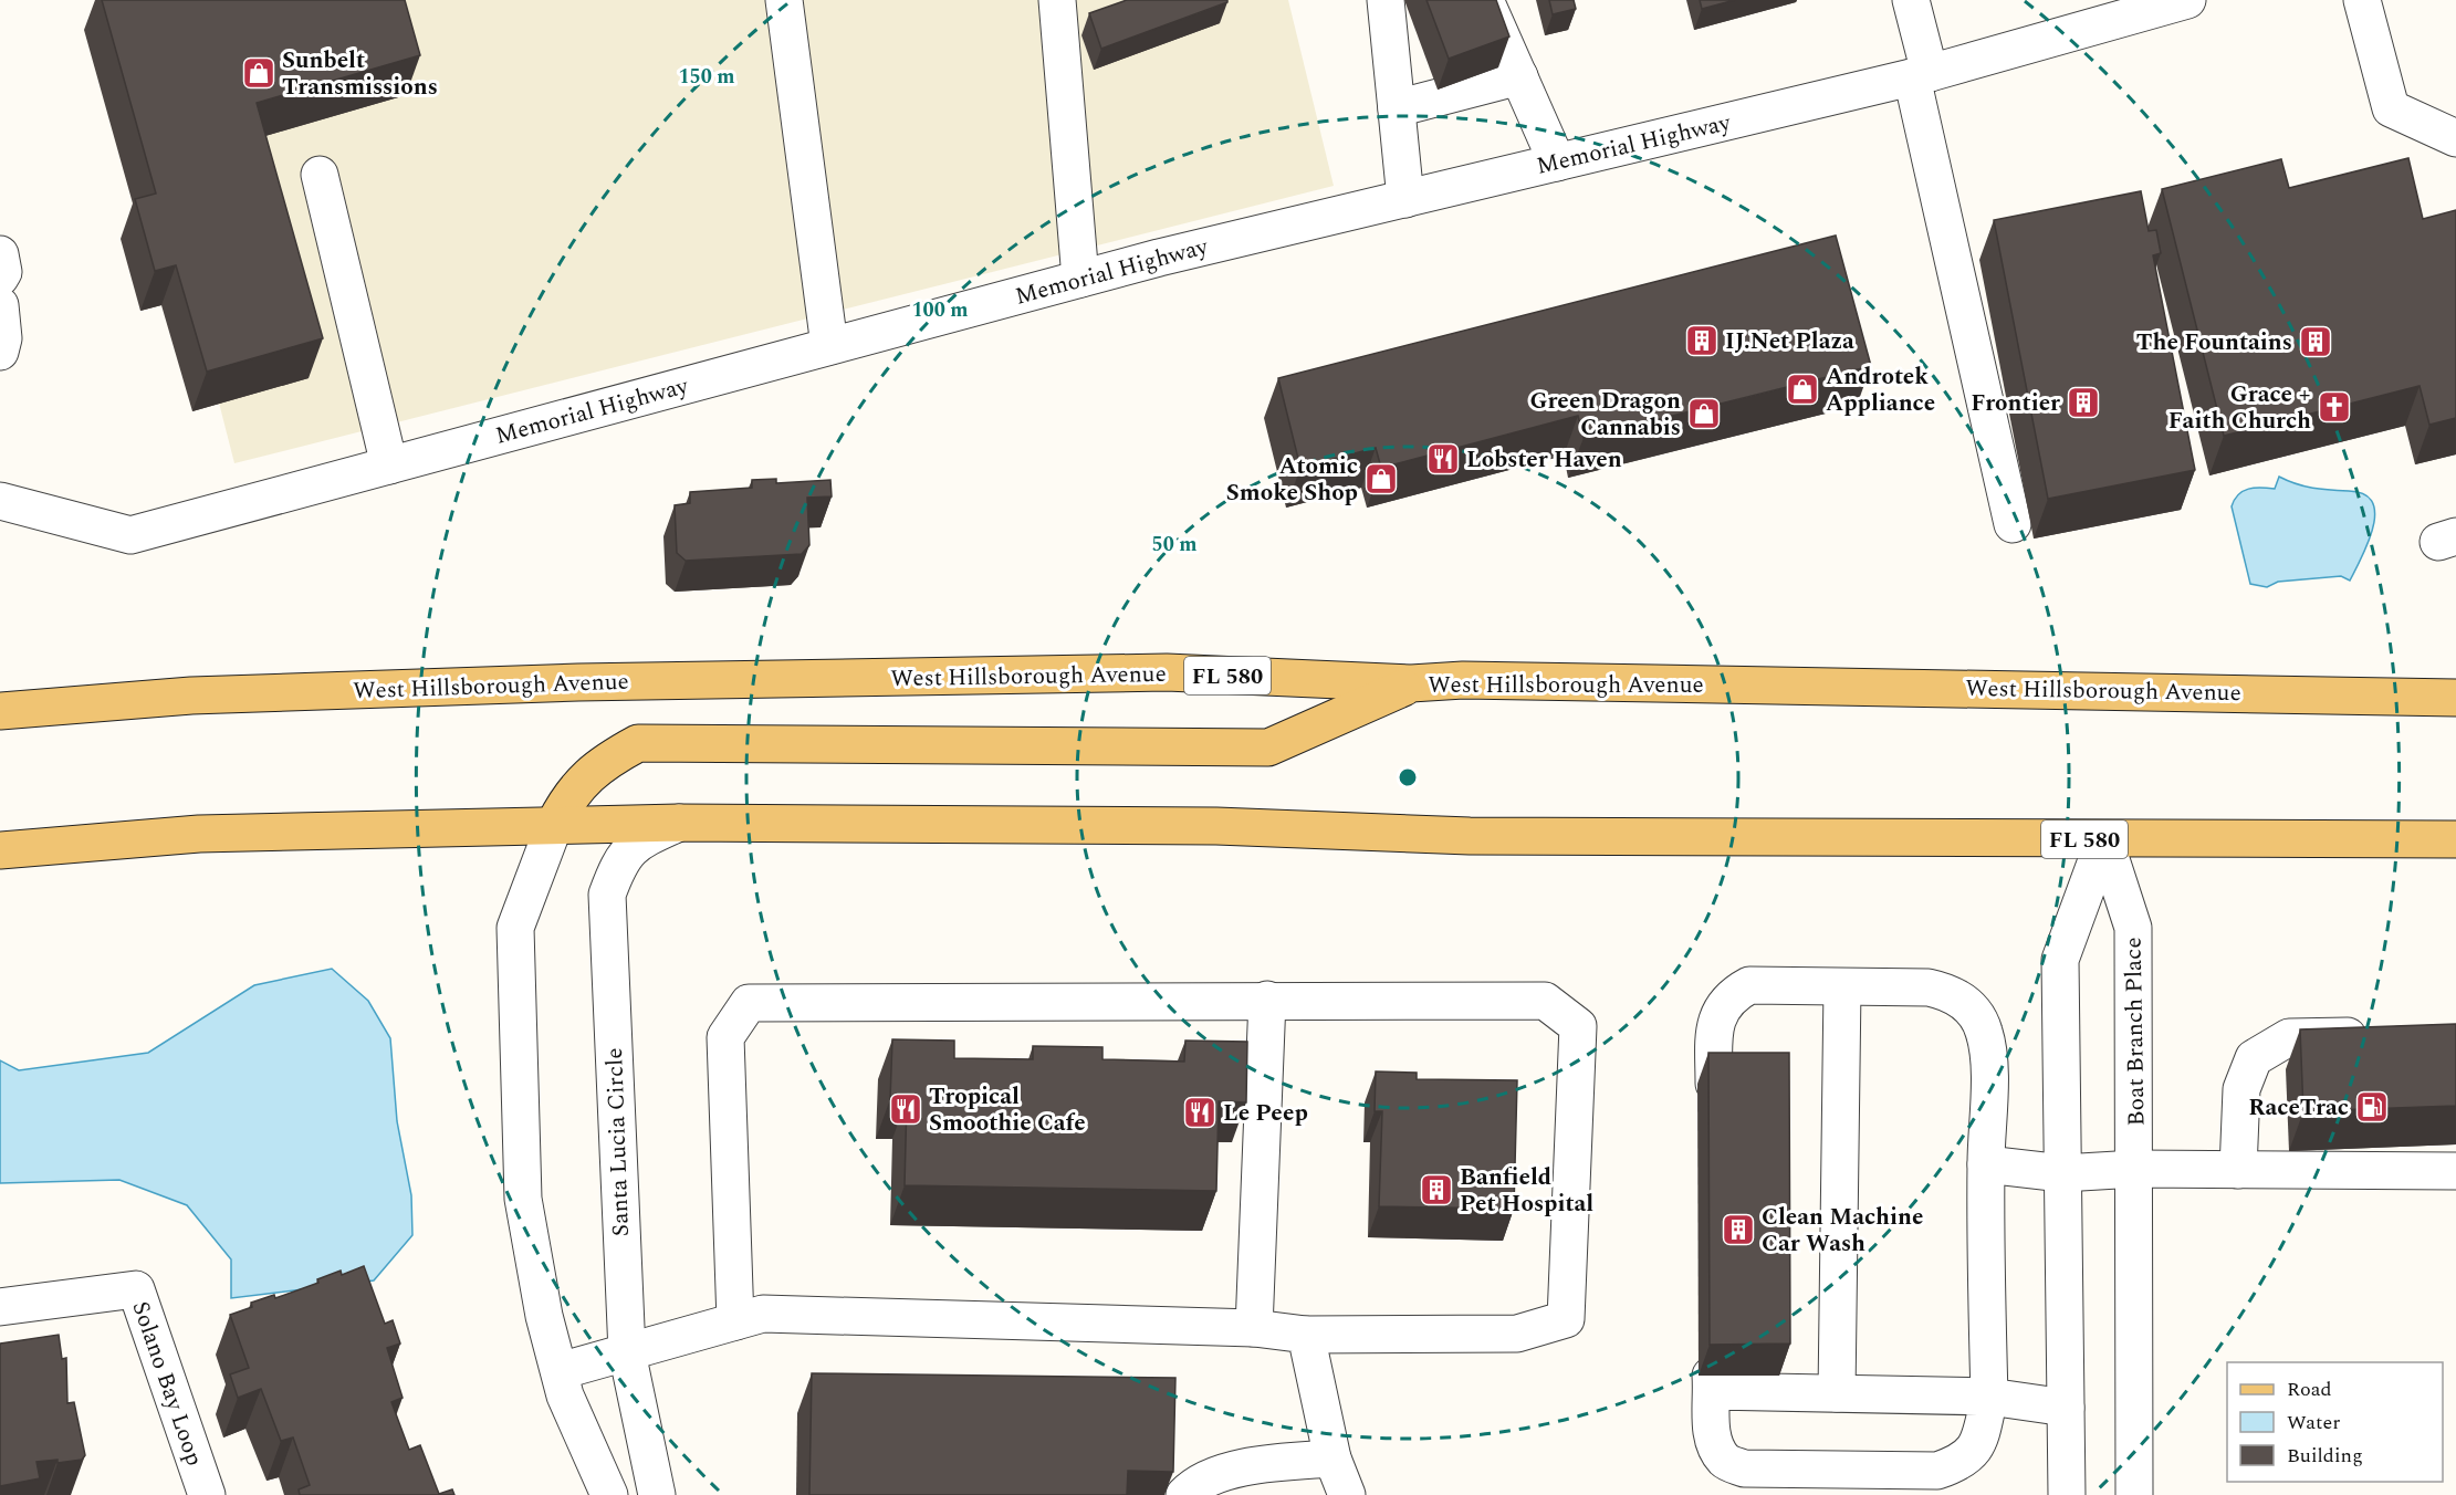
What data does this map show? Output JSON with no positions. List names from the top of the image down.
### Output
{
  "streets": {
    "main road": ["West Hillsborough Avenue", "FL 580"],
    "street": [
      "Memorial Highway",
      "Boat Branch Place",
      "Santa Lucia Circle",
      "Solano Bay Loop"
    ]
  },
  "crossings": [
    ["FL 580", "Boat Branch Place"],
    ["FL 580", "Santa Lucia Circle"]
  ],
  "places": {
    "shop": [
      "Sunbelt Transmissions",
      "Androtek Appliance",
      "Green Dragon Cannabis",
      "Atomic Smoke Shop"
    ],
    "building": [
      "IJ.Net Plaza",
      "The Fountains",
      "Frontier",
      "Banfield Pet Hospital",
      "Clean Machine Car Wash"
    ],
    "church": ["Grace + Faith Church"],
    "restaurant": ["Lobster Haven", "Tropical Smoothie Cafe", "Le Peep"],
    "fuel station": ["RaceTrac"]
  },
  "legend": ["Road", "Water", "Building"],
  "rings": ["150 m", "100 m", "50 m"]
}
